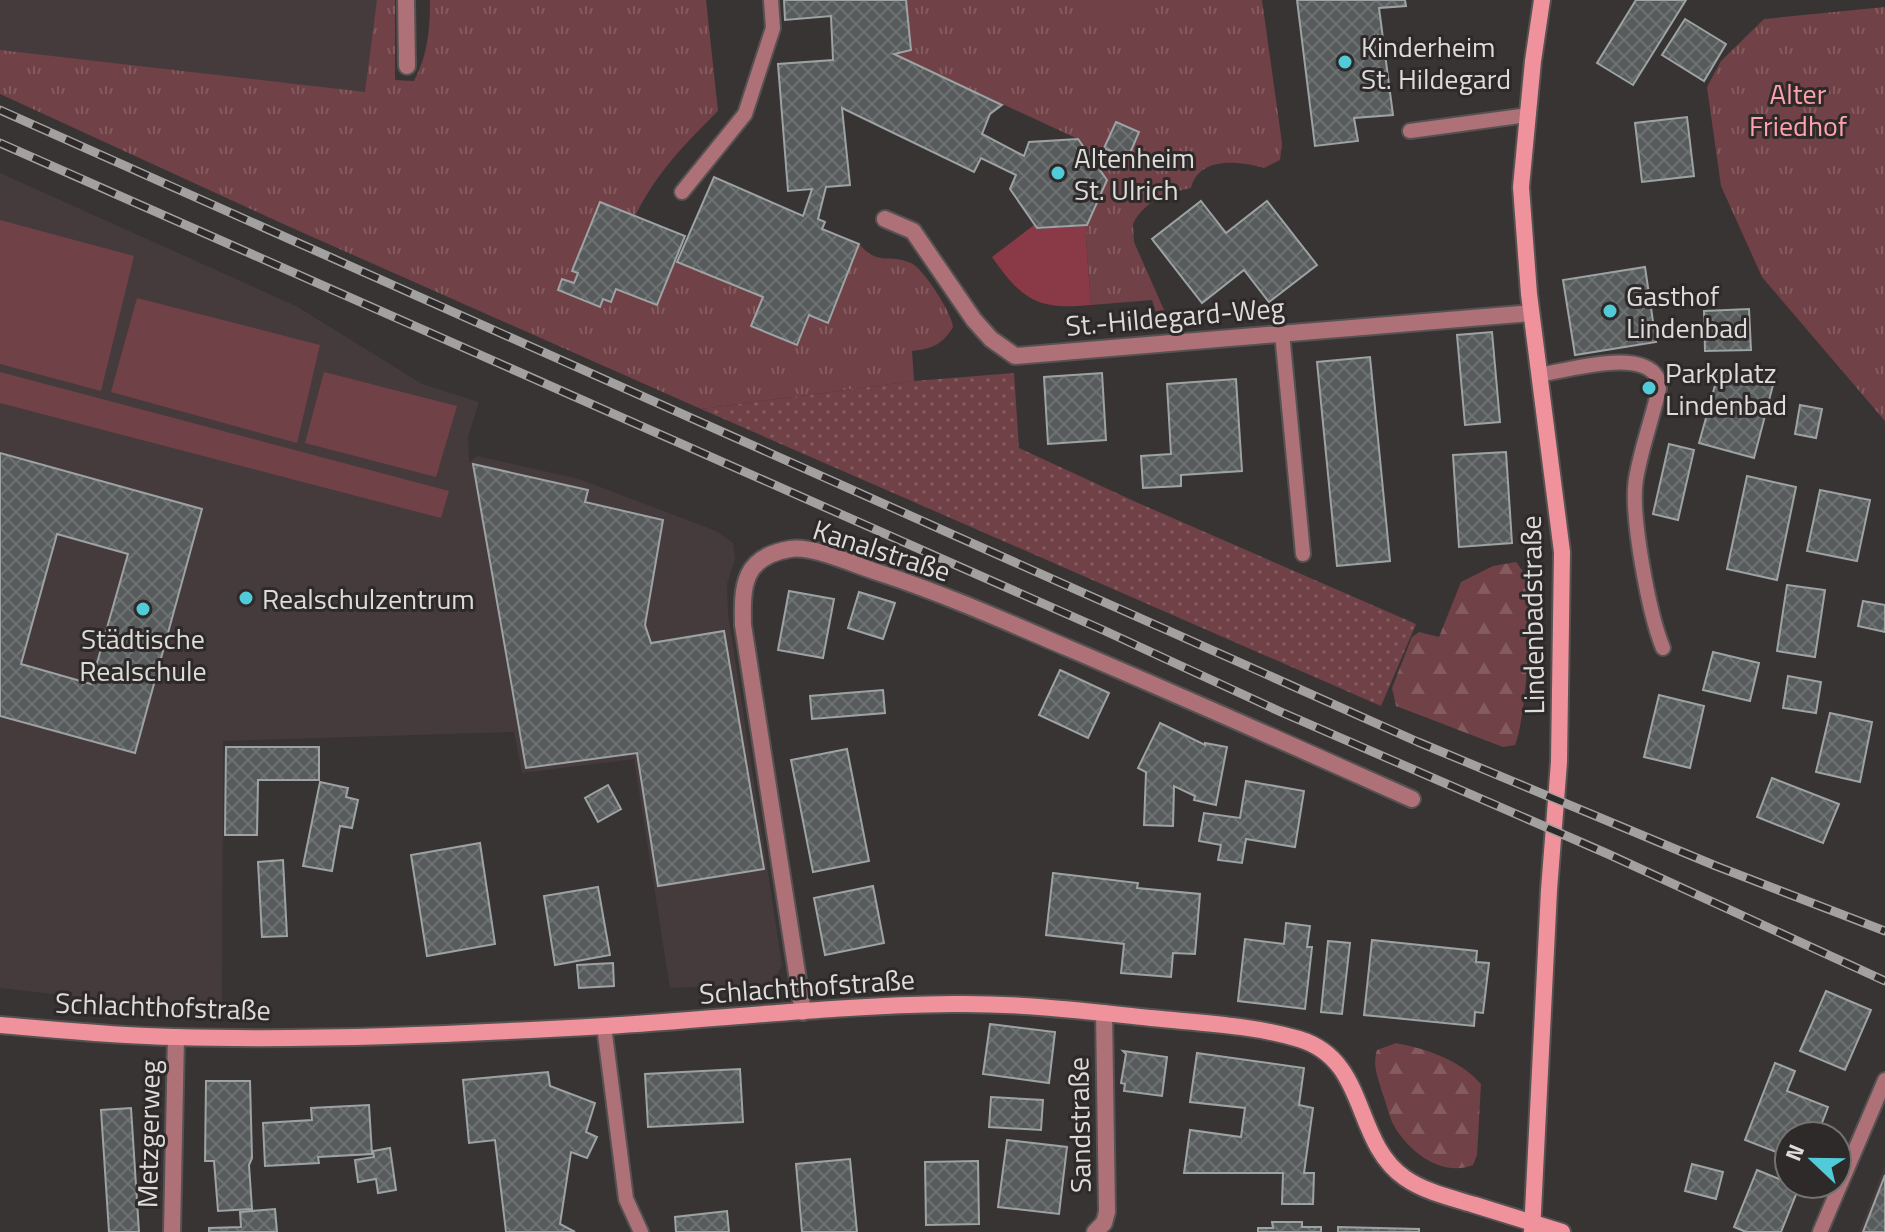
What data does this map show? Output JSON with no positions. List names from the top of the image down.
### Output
{
  "streets": {
    "street": [
      "St.-Hildegard-Weg",
      "Kanalstraße",
      "Lindenbadstraße",
      "Schlachthofstraße",
      "Sandstraße",
      "Metzgerweg"
    ]
  },
  "crossings": [
    ["St.-Hildegard-Weg", "Lindenbadstraße"],
    ["Kanalstraße", "Schlachthofstraße"],
    ["Lindenbadstraße", "Schlachthofstraße"],
    ["Schlachthofstraße", "Sandstraße"],
    ["Schlachthofstraße", "Metzgerweg"]
  ],
  "parks": ["Alter Friedhof"],
  "places": [
    "Kinderheim St. Hildegard",
    "Altenheim St. Ulrich",
    "Gasthof Lindenbad",
    "Parkplatz Lindenbad",
    "Realschulzentrum",
    "Städtische Realschule"
  ],
  "north": "left"
}
